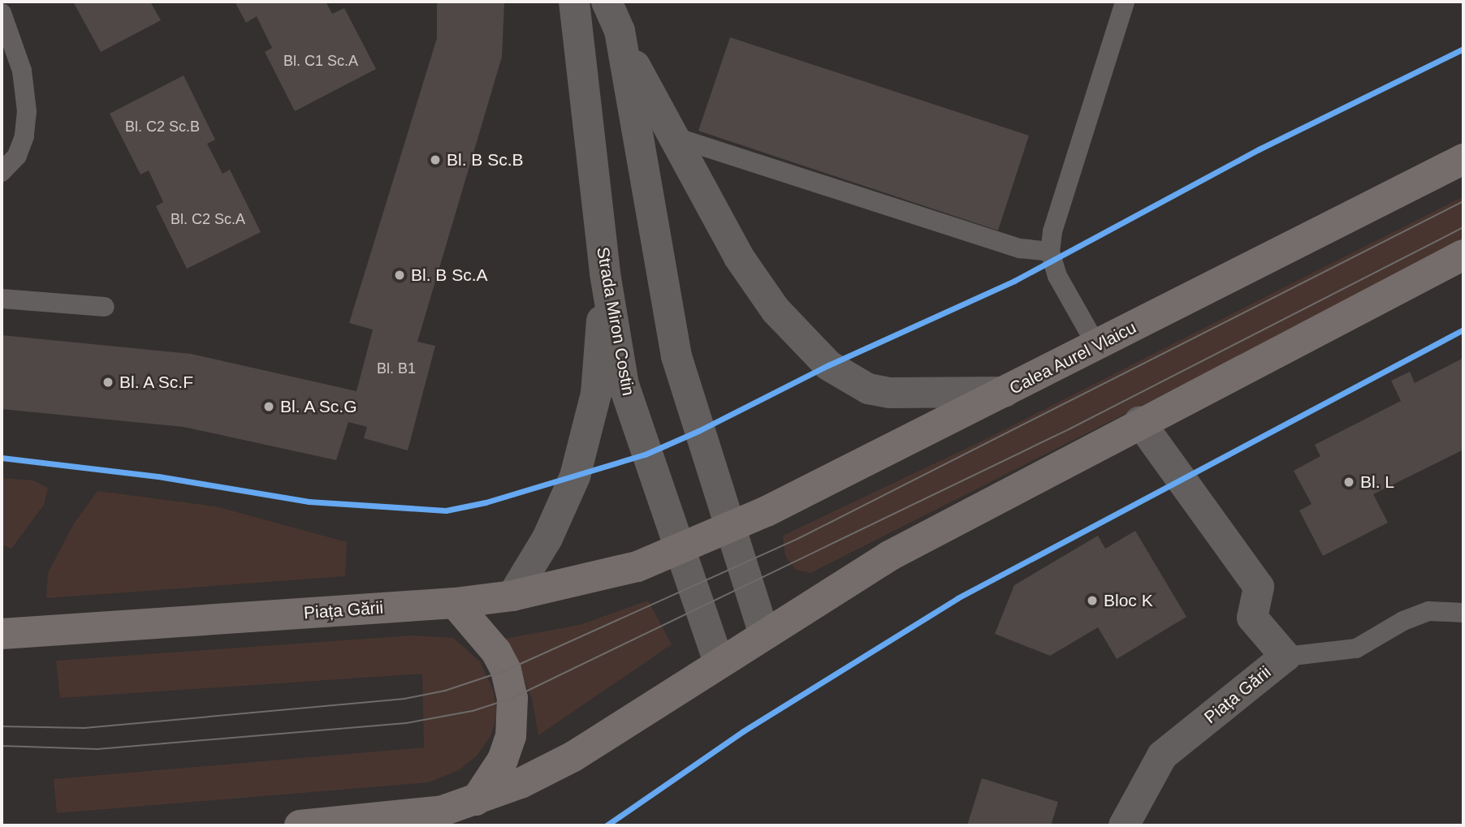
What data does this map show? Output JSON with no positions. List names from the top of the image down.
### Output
{
  "streets": {
    "main road": ["Strada Miron Costin", "Calea Aurel Vlaicu", "Piața Gării"]
  },
  "crossings": [
    ["Strada Miron Costin", "Calea Aurel Vlaicu"],
    ["Strada Miron Costin", "Piața Gării"],
    ["Calea Aurel Vlaicu", "Piața Gării"]
  ],
  "places": [
    "Bl. B Sc.B",
    "Bl. B Sc.A",
    "Bl. A Sc.F",
    "Bl. A Sc.G",
    "Bl. L",
    "Bloc K"
  ],
  "house_numbers": [
    "Bl. C1 Sc.A",
    "Bl. C2 Sc.B",
    "Bl. C2 Sc.A",
    "Bl. B1"
  ]
}
